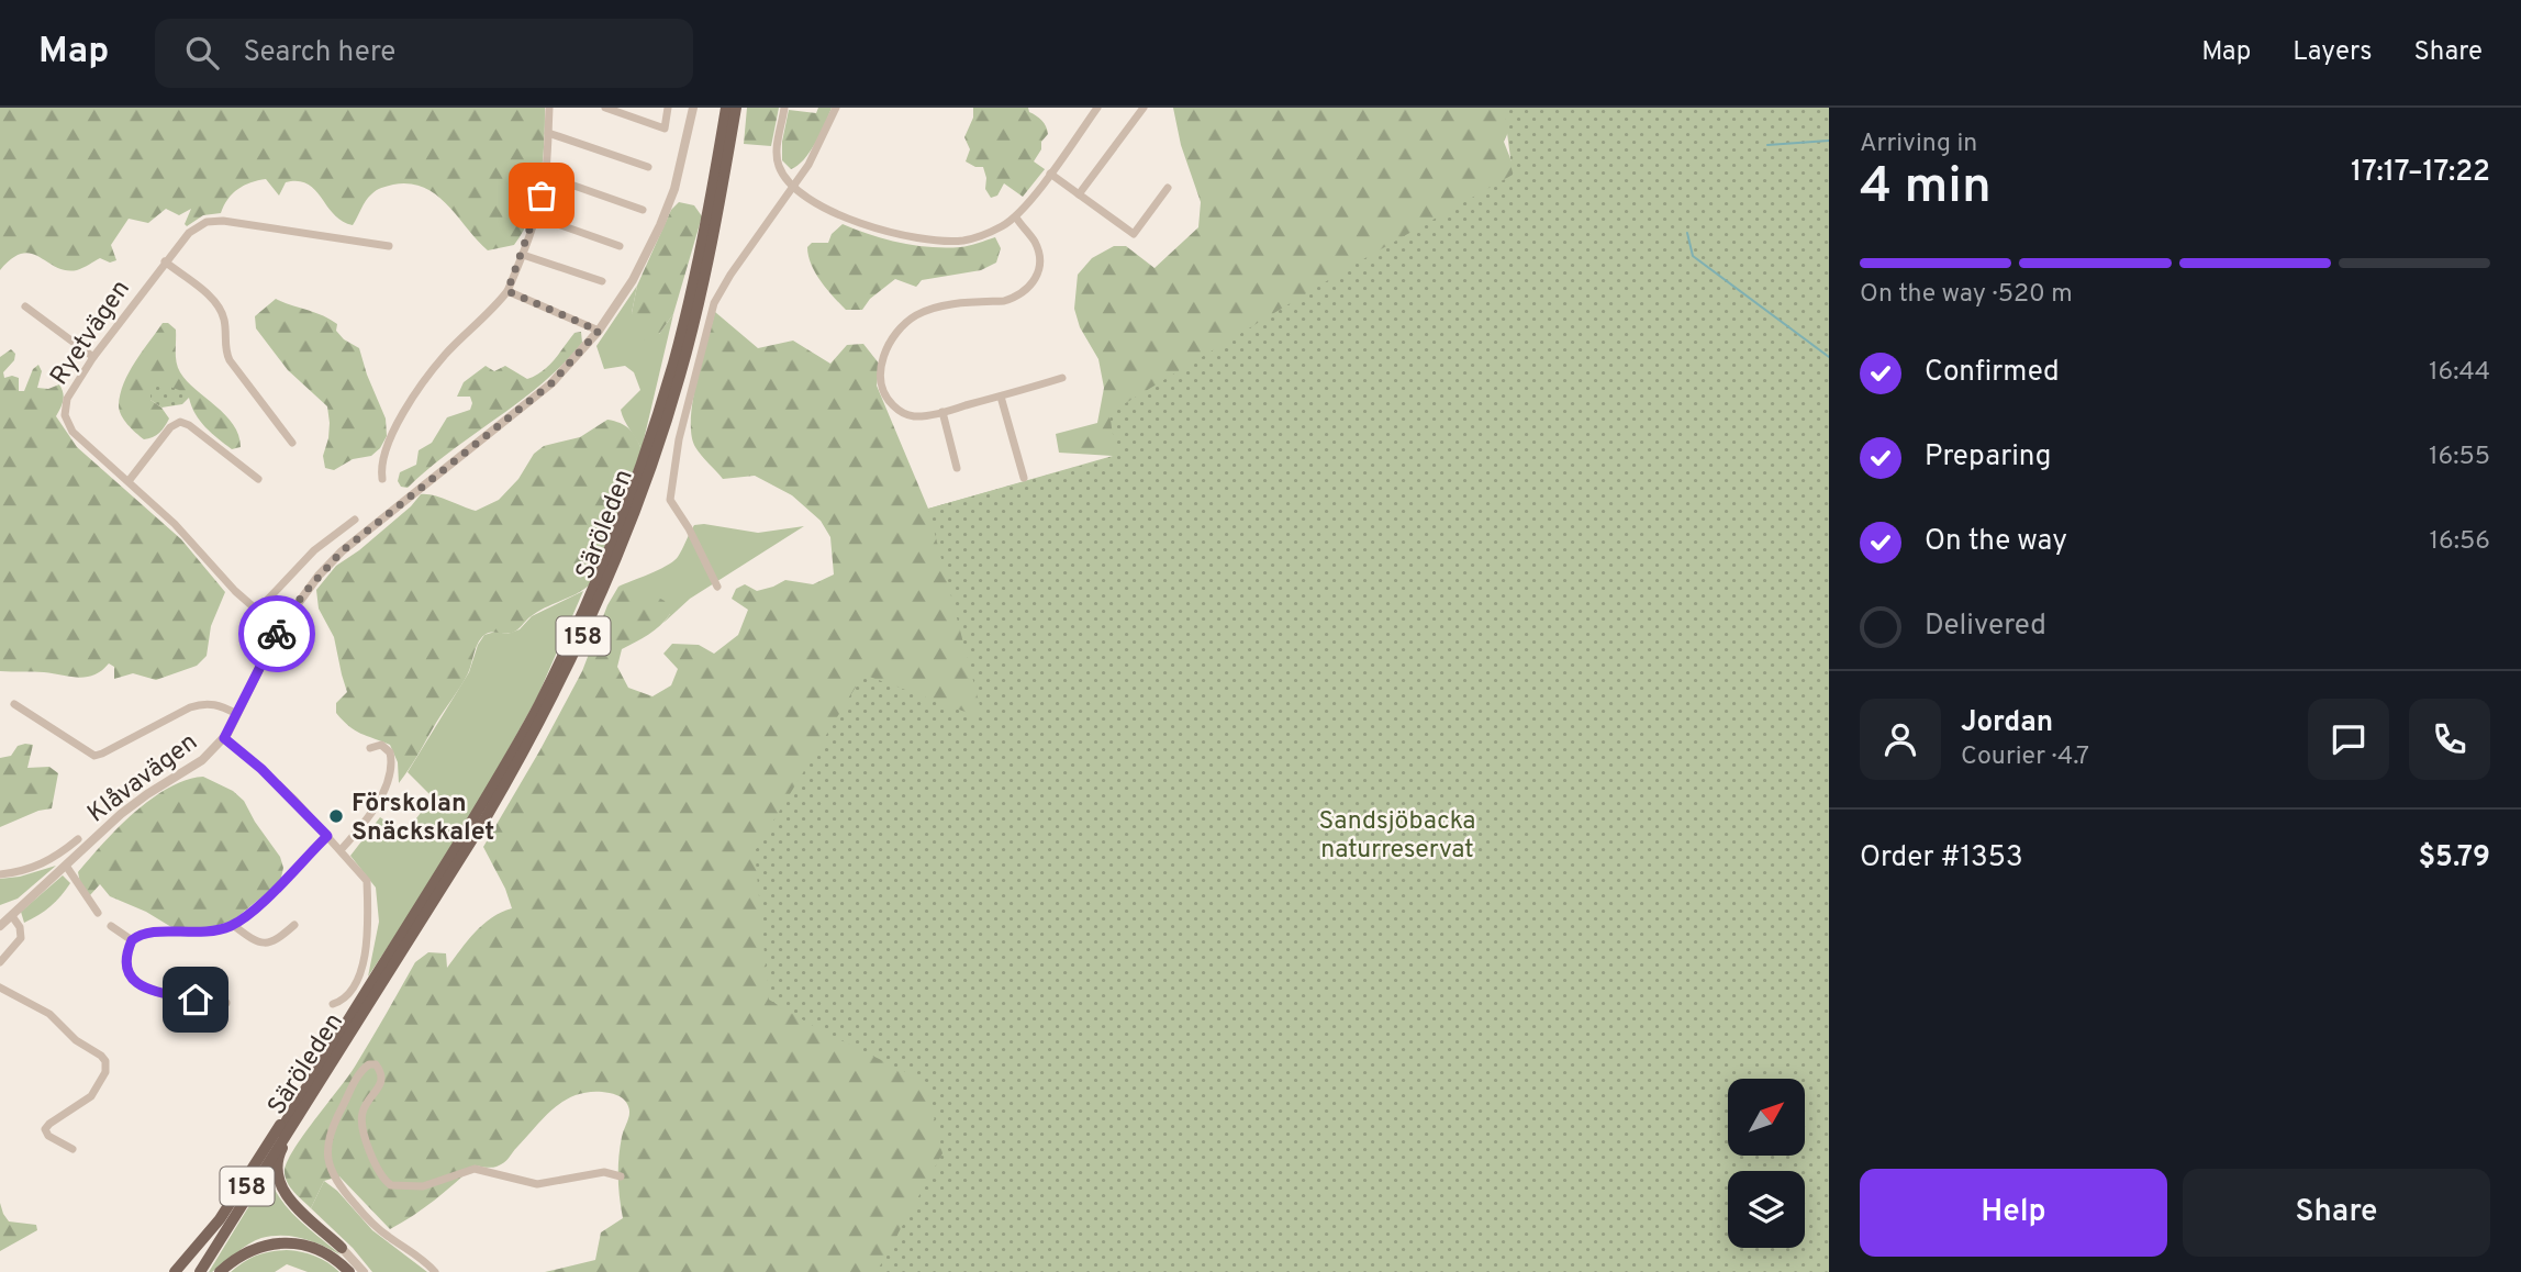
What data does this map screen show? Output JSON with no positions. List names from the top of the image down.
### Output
{
  "streets": {
    "main road": ["Säröleden", "158"],
    "street": ["Ryetvägen", "Klåvavägen"]
  },
  "crossings": [
    ["Ryetvägen", "Klåvavägen"],
    ["Säröleden", "158"]
  ],
  "parks": ["Sandsjöbacka naturreservat"],
  "places": ["Förskolan Snäckskalet"],
  "north": "top right",
  "page": {
    "header": "Map",
    "search": "Search here",
    "nav": ["Map", "Layers", "Share"],
    "heading": ["4 min", "Arriving in", "17:17–17:22"],
    "panel": [
      "Jordan",
      "Courier · 4.7",
      "Order #1353",
      "$5.79"
    ],
    "bar": "On the way · 520 m",
    "list": [
      ["Confirmed", "16:44"],
      ["Preparing", "16:55"],
      ["On the way", "16:56"],
      "Delivered"
    ],
    "buttons": ["Help", "Share"]
  }
}
